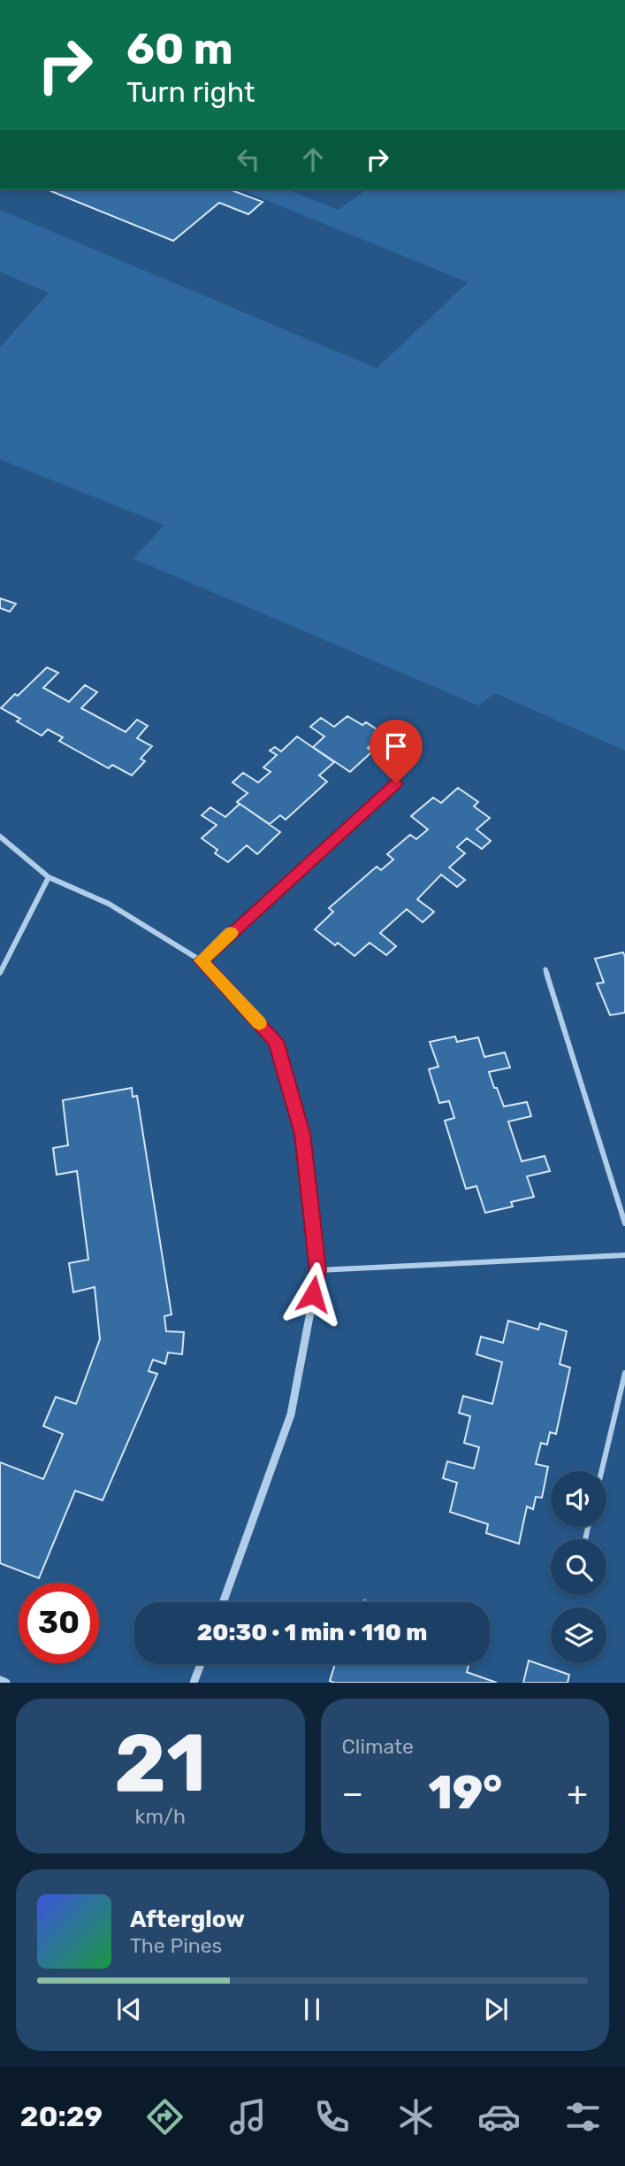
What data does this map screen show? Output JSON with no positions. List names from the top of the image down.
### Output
{
  "page": {
    "turn": ["60 m", "Turn right"],
    "limit": "30",
    "trip": "20:30 · 1 min · 110 m",
    "tile": [
      ["21", "km/h"],
      "Climate"
    ],
    "heat": ["−", "19°", "+"],
    "song": ["Afterglow", "The Pines"],
    "tabs": "20:29"
  }
}
